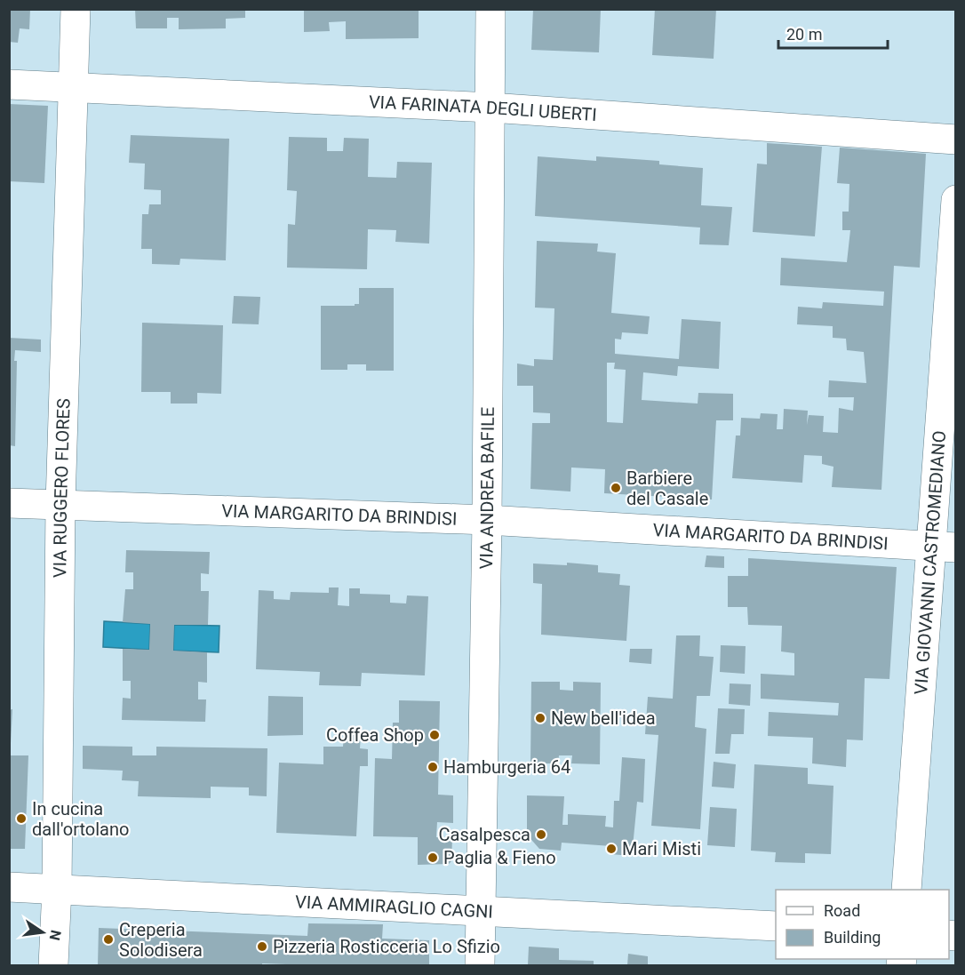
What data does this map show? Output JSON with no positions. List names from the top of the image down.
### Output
{
  "streets": {
    "street": [
      "VIA FARINATA DEGLI UBERTI",
      "VIA RUGGERO FLORES",
      "VIA ANDREA BAFILE",
      "VIA MARGARITO DA BRINDISI",
      "VIA GIOVANNI CASTROMEDIANO",
      "VIA AMMIRAGLIO CAGNI"
    ]
  },
  "crossings": [
    ["VIA FARINATA DEGLI UBERTI", "VIA RUGGERO FLORES"],
    ["VIA FARINATA DEGLI UBERTI", "VIA ANDREA BAFILE"],
    ["VIA RUGGERO FLORES", "VIA MARGARITO DA BRINDISI"],
    ["VIA RUGGERO FLORES", "VIA AMMIRAGLIO CAGNI"],
    ["VIA ANDREA BAFILE", "VIA MARGARITO DA BRINDISI"],
    ["VIA ANDREA BAFILE", "VIA AMMIRAGLIO CAGNI"],
    ["VIA MARGARITO DA BRINDISI", "VIA GIOVANNI CASTROMEDIANO"]
  ],
  "places": [
    "Barbiere del Casale",
    "New bell'idea",
    "Coffea Shop",
    "Hamburgeria 64",
    "In cucina dall'ortolano",
    "Casalpesca",
    "Mari Misti",
    "Paglia & Fieno",
    "Creperia Solodisera",
    "Pizzeria Rosticceria Lo Sfizio"
  ],
  "legend": ["Road", "Building"],
  "scale_bar": "20 m",
  "north": "right"
}
